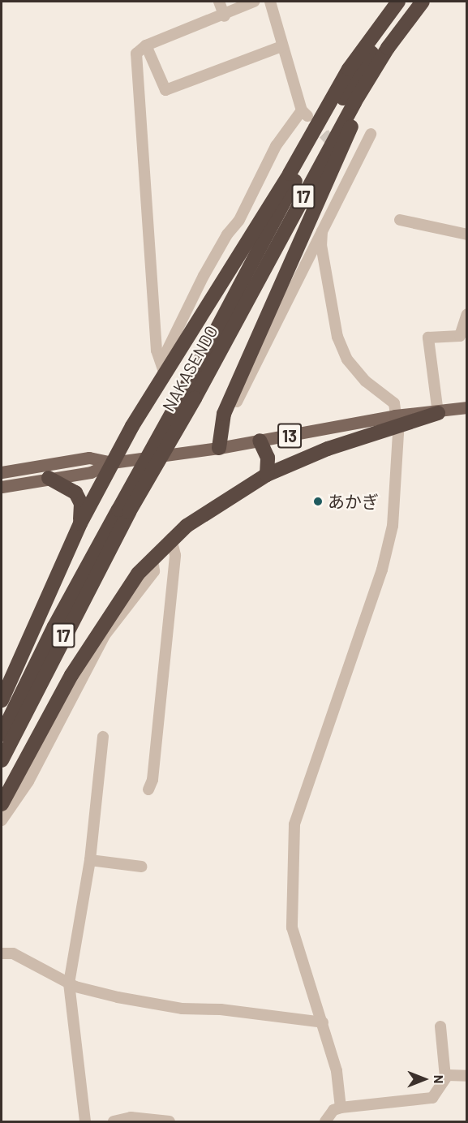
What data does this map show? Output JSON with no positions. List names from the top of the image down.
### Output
{
  "streets": {
    "highway": ["17", "NAKASENDO"],
    "main road": ["13"]
  },
  "crossings": [
    ["17", "NAKASENDO"],
    ["17", "13"]
  ],
  "places": ["あかぎ"],
  "north": "right"
}
